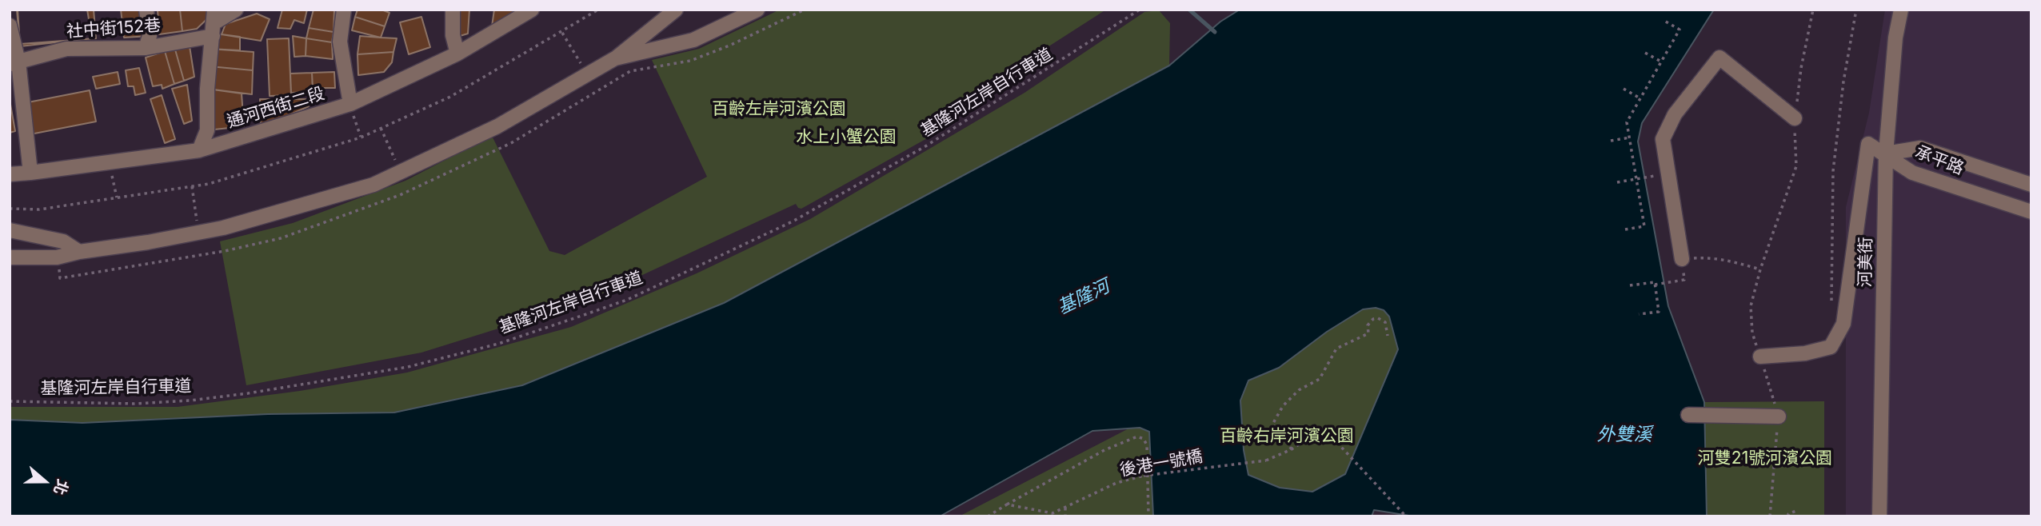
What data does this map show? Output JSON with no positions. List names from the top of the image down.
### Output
{
  "streets": {
    "street": [
      "社中街152巷",
      "通河西街二段",
      "承平路",
      "河美街"
    ],
    "path": ["基隆河左岸自行車道", "後港一號橋"]
  },
  "crossings": [
    ["承平路", "河美街"]
  ],
  "water": ["基隆河", "外雙溪"],
  "parks": [
    "百齡左岸河濱公園",
    "水上小蟹公園",
    "百齡右岸河濱公園",
    "河雙21號河濱公園"
  ],
  "north": "right"
}
